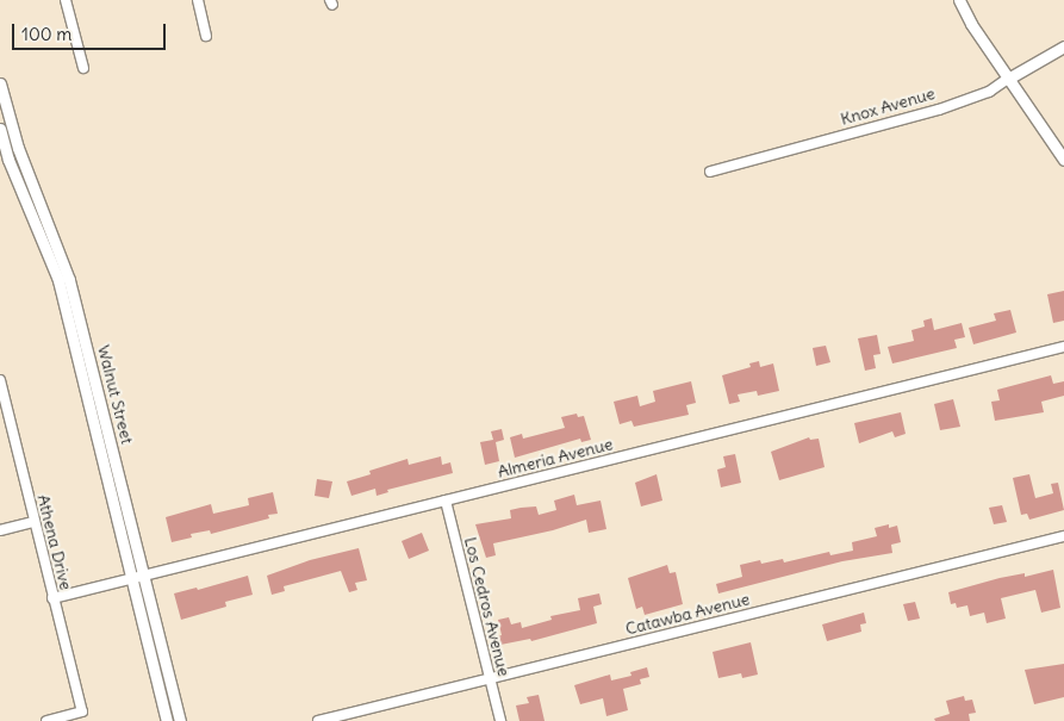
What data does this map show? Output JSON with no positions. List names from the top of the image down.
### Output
{
  "streets": {
    "street": [
      "Knox Avenue",
      "Walnut Street",
      "Almeria Avenue",
      "Athena Drive",
      "Los Cedros Avenue",
      "Catawba Avenue"
    ]
  },
  "crossings": [
    ["Walnut Street", "Almeria Avenue"],
    ["Almeria Avenue", "Athena Drive"],
    ["Almeria Avenue", "Los Cedros Avenue"],
    ["Los Cedros Avenue", "Catawba Avenue"]
  ],
  "scale_bar": "100 m"
}
